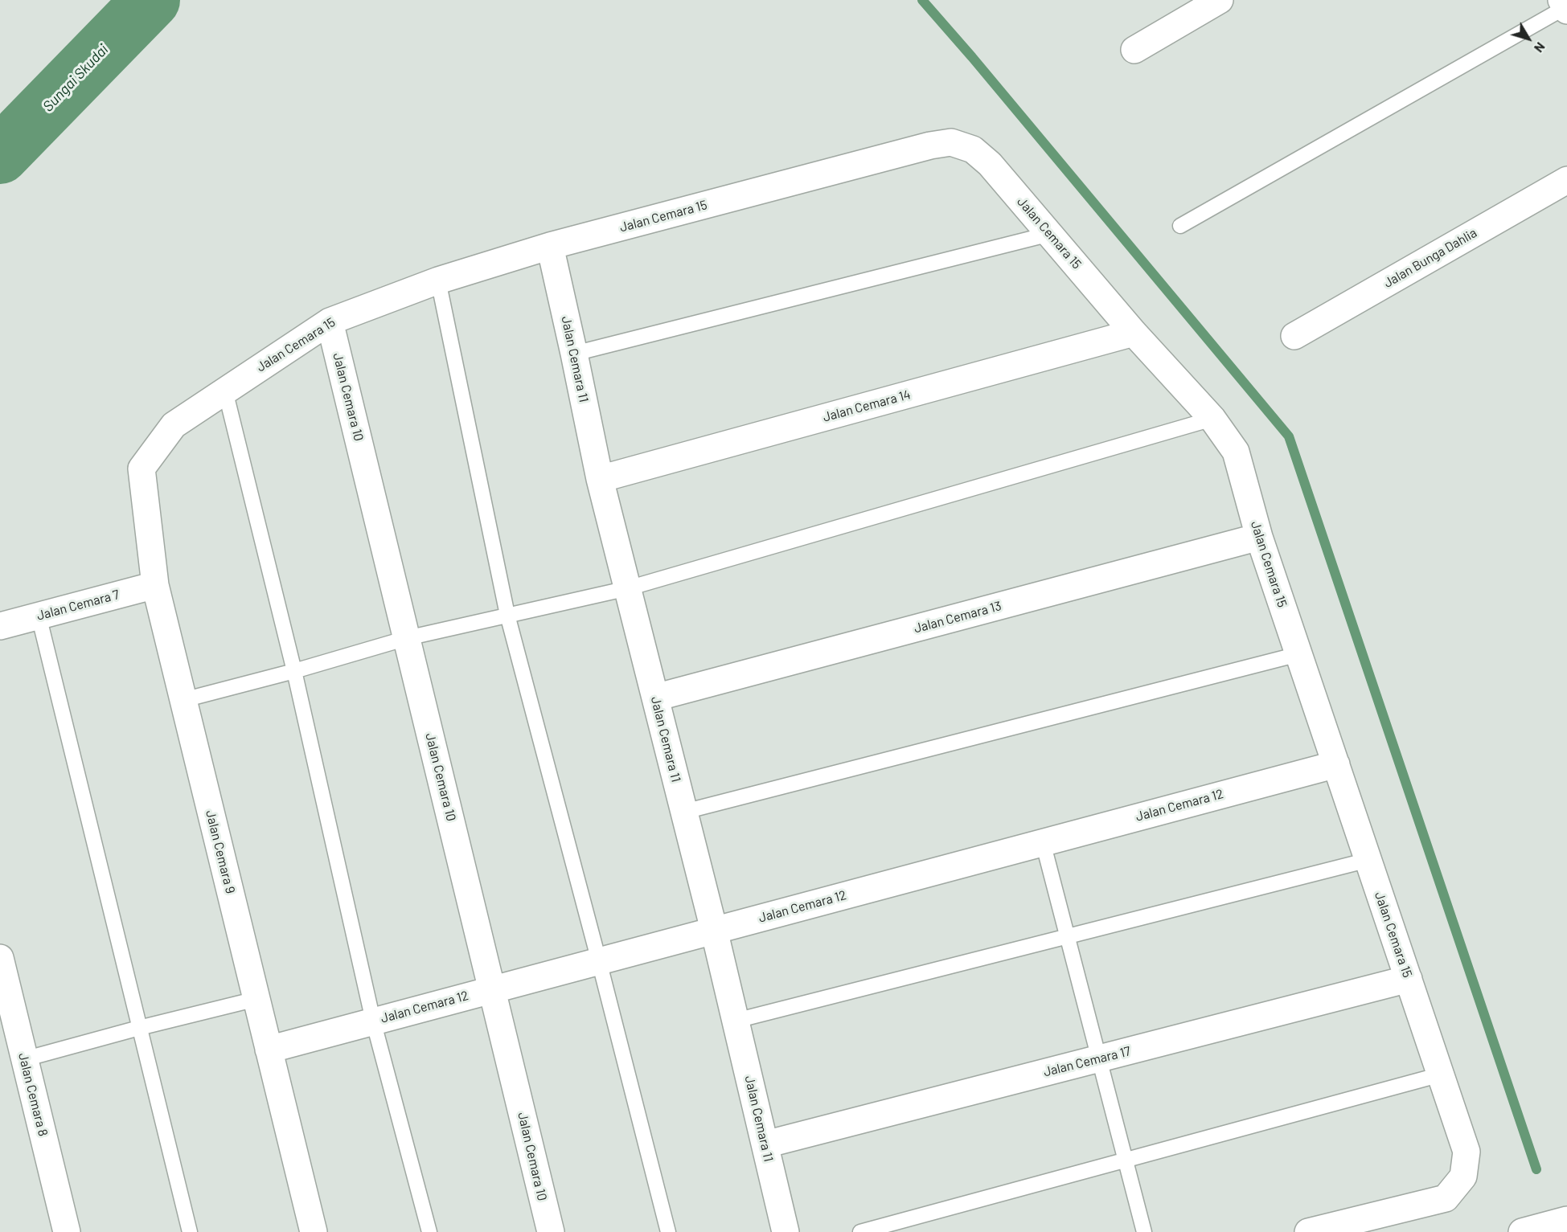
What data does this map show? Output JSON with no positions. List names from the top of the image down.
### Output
{
  "streets": {
    "street": [
      "Jalan Cemara 15",
      "Jalan Bunga Dahlia",
      "Jalan Cemara 11",
      "Jalan Cemara 10",
      "Jalan Cemara 14",
      "Jalan Cemara 7",
      "Jalan Cemara 13",
      "Jalan Cemara 12",
      "Jalan Cemara 9",
      "Jalan Cemara 17",
      "Jalan Cemara 8"
    ]
  },
  "crossings": [
    ["Jalan Cemara 15", "Jalan Cemara 11"],
    ["Jalan Cemara 15", "Jalan Cemara 10"],
    ["Jalan Cemara 15", "Jalan Cemara 14"],
    ["Jalan Cemara 15", "Jalan Cemara 13"],
    ["Jalan Cemara 15", "Jalan Cemara 12"],
    ["Jalan Cemara 15", "Jalan Cemara 9"],
    ["Jalan Cemara 15", "Jalan Cemara 17"],
    ["Jalan Cemara 11", "Jalan Cemara 14"],
    ["Jalan Cemara 11", "Jalan Cemara 13"],
    ["Jalan Cemara 11", "Jalan Cemara 12"],
    ["Jalan Cemara 11", "Jalan Cemara 17"],
    ["Jalan Cemara 10", "Jalan Cemara 12"],
    ["Jalan Cemara 7", "Jalan Cemara 9"],
    ["Jalan Cemara 12", "Jalan Cemara 9"]
  ],
  "water": ["Sungai Skudai"],
  "north": "bottom right"
}
